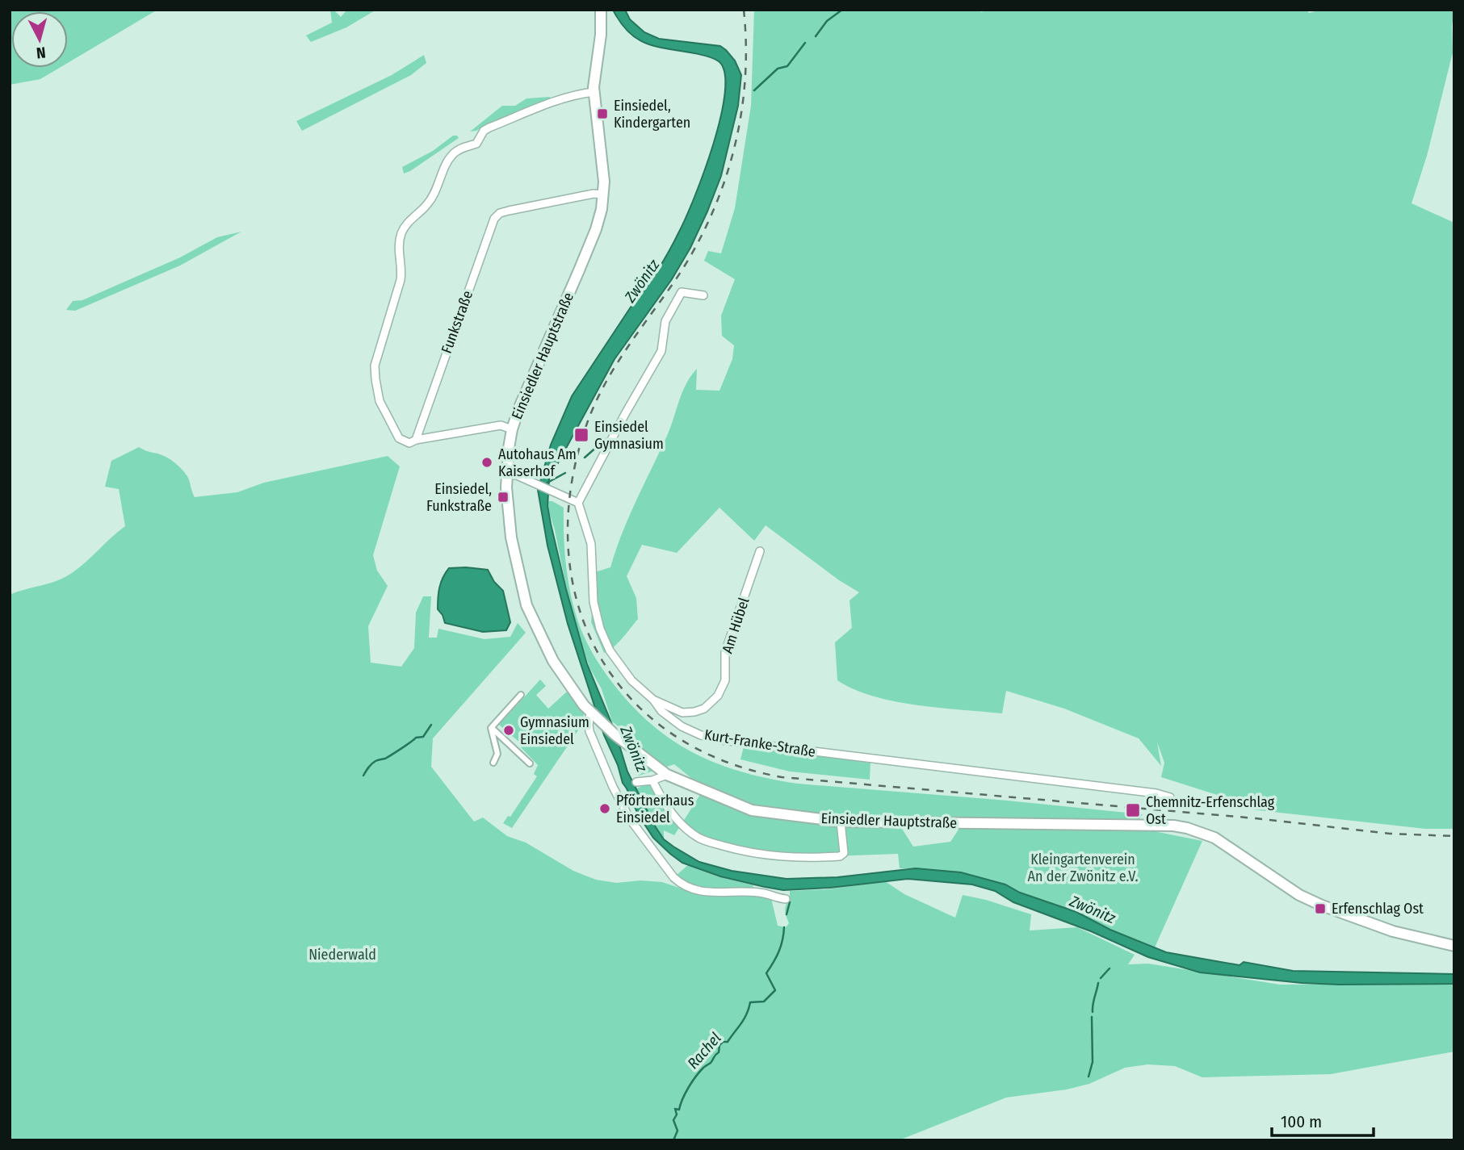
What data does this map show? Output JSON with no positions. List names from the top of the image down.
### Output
{
  "streets": {
    "main road": ["Einsiedler Hauptstraße"],
    "street": ["Funkstraße", "Am Hübel", "Kurt-Franke-Straße"]
  },
  "crossings": [
    ["Funkstraße", "Einsiedler Hauptstraße"],
    ["Am Hübel", "Kurt-Franke-Straße"]
  ],
  "water": ["Zwönitz", "Rachel"],
  "parks": ["Kleingartenverein An der Zwönitz e.V.", "Niederwald"],
  "places": {
    "transit": [
      "Einsiedel, Kindergarten",
      "Einsiedel Gymnasium",
      "Einsiedel, Funkstraße",
      "Chemnitz-Erfenschlag Ost",
      "Erfenschlag Ost"
    ],
    "other": ["Autohaus Am Kaiserhof", "Gymnasium Einsiedel", "Pförtnerhaus Einsiedel"]
  },
  "scale_bar": "100 m",
  "north": "bottom"
}
